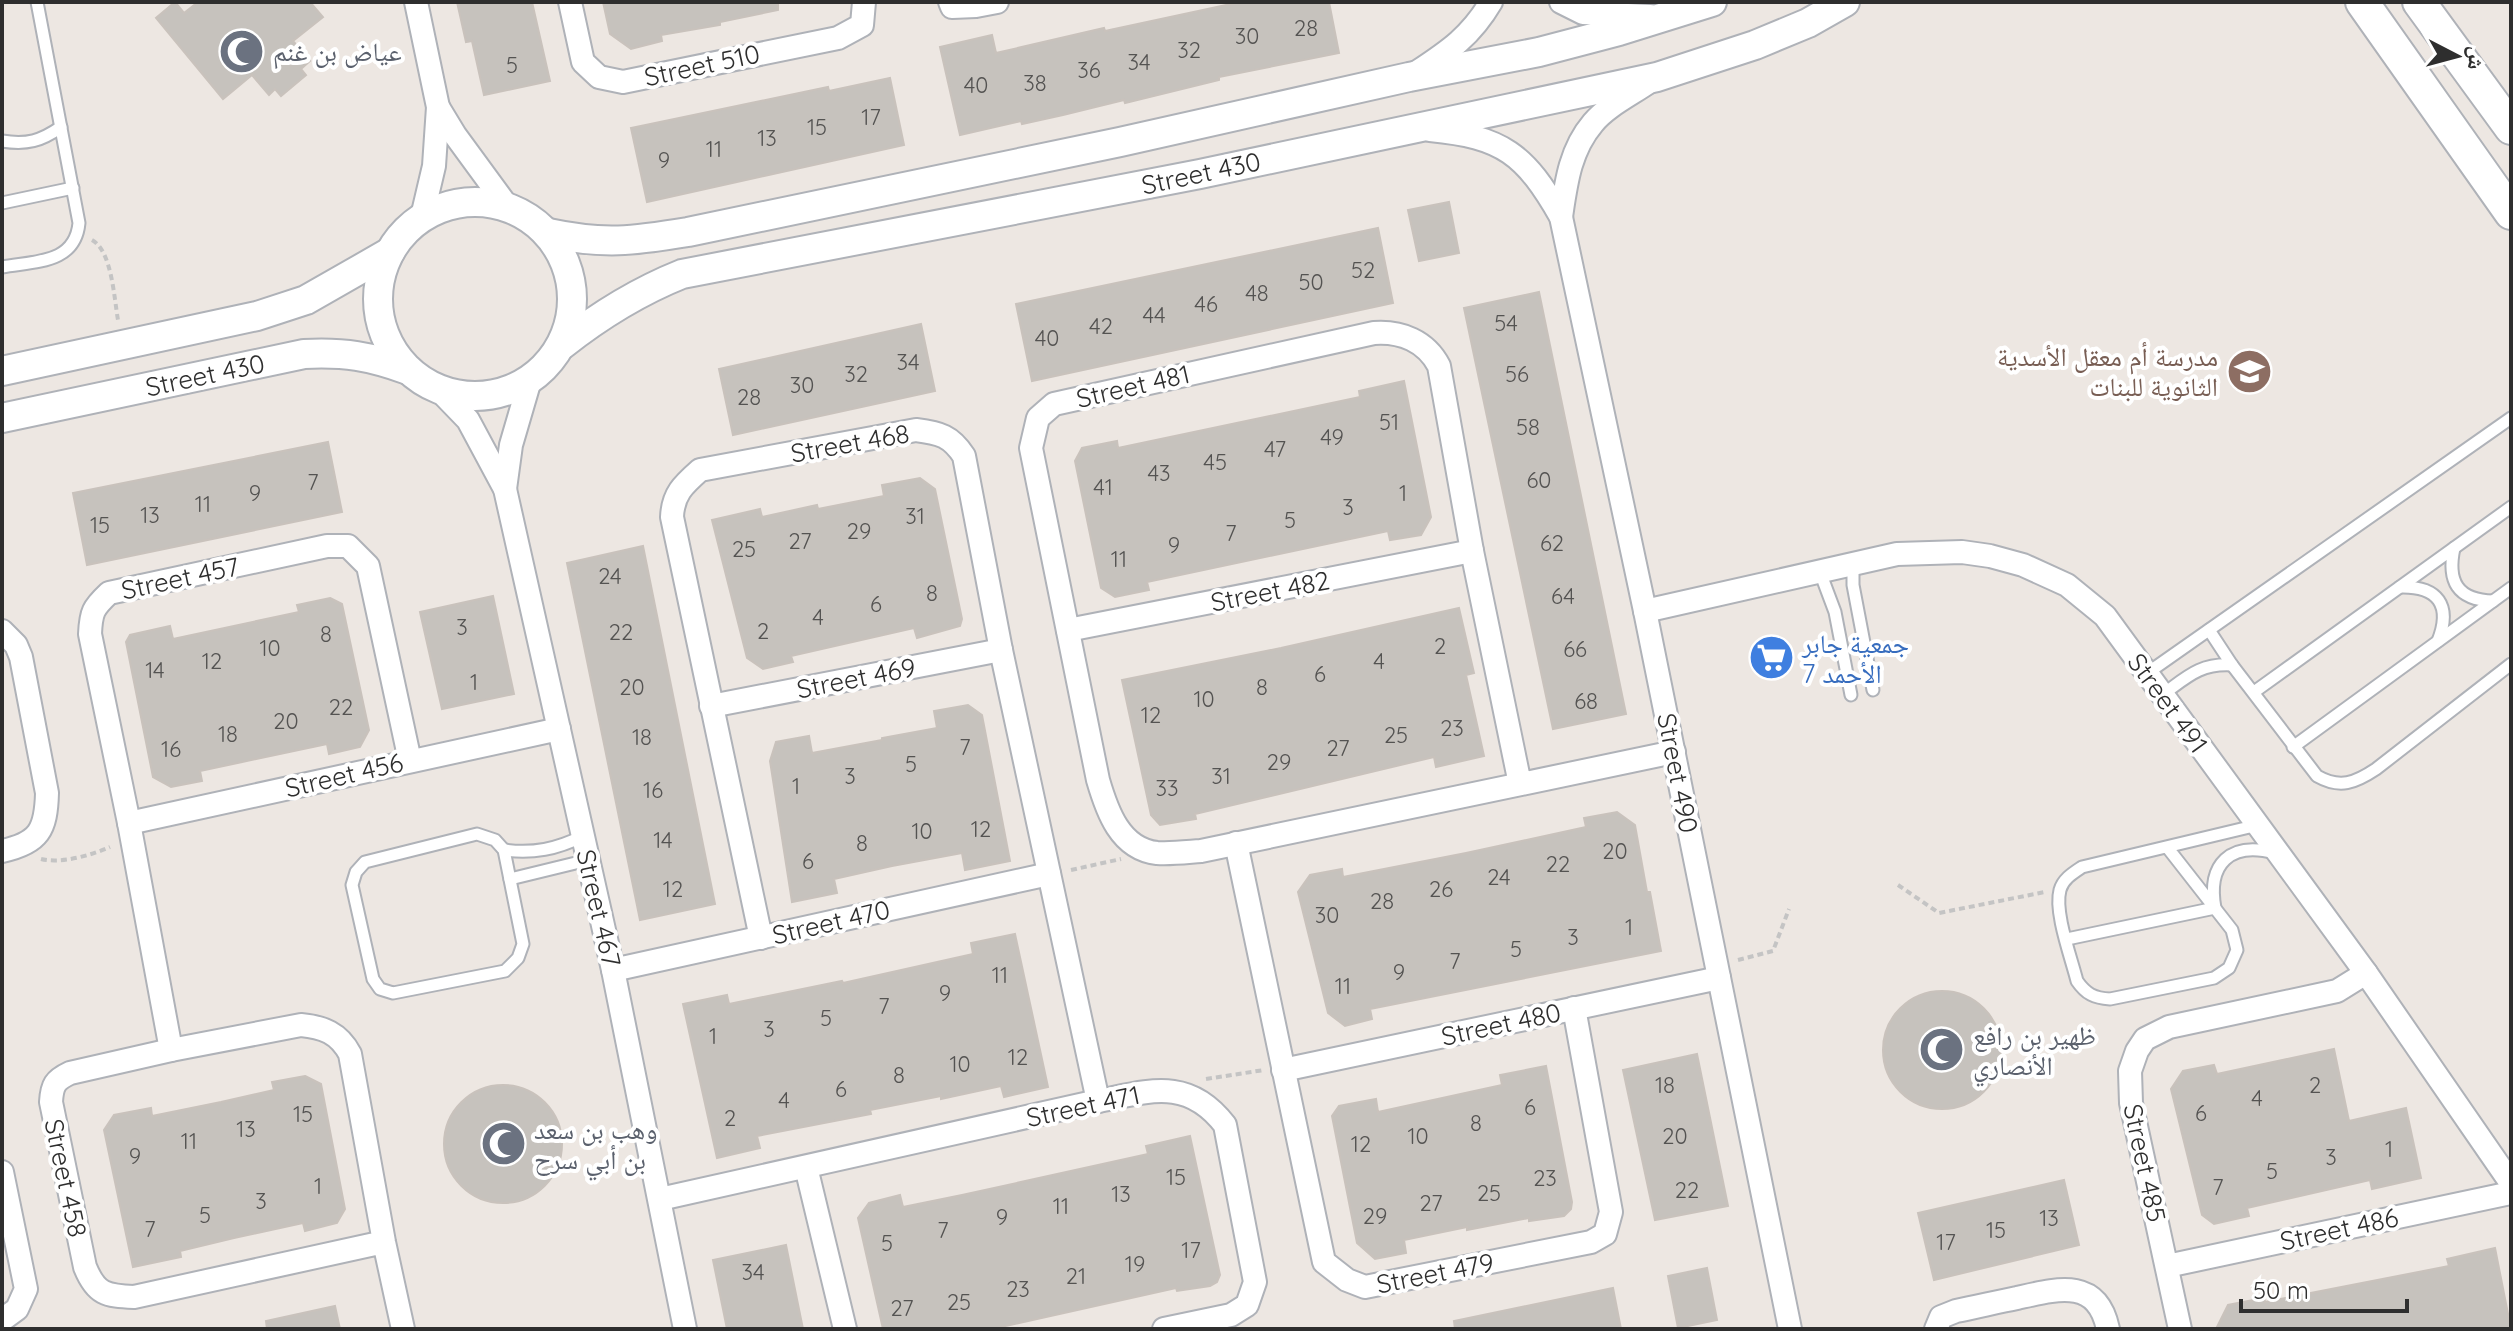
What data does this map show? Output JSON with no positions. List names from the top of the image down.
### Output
{
  "streets": {
    "street": [
      "Street 510",
      "Street 430",
      "Street 481",
      "Street 468",
      "Street 457",
      "Street 482",
      "Street 469",
      "Street 491",
      "Street 490",
      "Street 456",
      "Street 467",
      "Street 470",
      "Street 480",
      "Street 471",
      "Street 485",
      "Street 458",
      "Street 486",
      "Street 479"
    ]
  },
  "crossings": [
    ["Street 430", "Street 490"],
    ["Street 430", "Street 467"],
    ["Street 481", "Street 482"],
    ["Street 468", "Street 469"],
    ["Street 468", "Street 470"],
    ["Street 468", "Street 471"],
    ["Street 457", "Street 456"],
    ["Street 457", "Street 458"],
    ["Street 491", "Street 490"],
    ["Street 491", "Street 485"],
    ["Street 490", "Street 480"],
    ["Street 456", "Street 467"],
    ["Street 467", "Street 470"],
    ["Street 467", "Street 471"],
    ["Street 480", "Street 479"],
    ["Street 485", "Street 486"]
  ],
  "places": {
    "mosque": ["عياض بن غنم", "ظهير بن رافع الأنصاري", "وهب بن سعد بن أبي سرح"],
    "school or university": ["مدرسة أم معقل الأسدية الثانوية للبنات"],
    "supermarket": ["جمعية جابر الأحمد 7"]
  },
  "house_numbers": [
    "28",
    "30",
    "32",
    "34",
    "5",
    "36",
    "38",
    "40",
    "17",
    "15",
    "13",
    "11",
    "9",
    "52",
    "50",
    "48",
    "46",
    "44",
    "54",
    "42",
    "40",
    "34",
    "32",
    "56",
    "30",
    "28",
    "51",
    "58",
    "49",
    "47",
    "45",
    "43",
    "60",
    "7",
    "41",
    "9",
    "1",
    "11",
    "3",
    "13",
    "31",
    "5",
    "15",
    "29",
    "7",
    "27",
    "62",
    "9",
    "25",
    "11",
    "24",
    "8",
    "64",
    "6",
    "4",
    "3",
    "2",
    "22",
    "8",
    "2",
    "10",
    "66",
    "12",
    "4",
    "14",
    "6",
    "1",
    "20",
    "8",
    "10",
    "68",
    "22",
    "12",
    "20",
    "23",
    "18",
    "25",
    "18",
    "7",
    "27",
    "16",
    "29",
    "5",
    "3",
    "31",
    "1",
    "33",
    "16",
    "12",
    "10",
    "14",
    "8",
    "20",
    "6",
    "22",
    "24",
    "12",
    "26",
    "28",
    "30",
    "1",
    "3",
    "5",
    "7",
    "9",
    "11",
    "11",
    "9",
    "7",
    "5",
    "3",
    "1",
    "12",
    "10",
    "8",
    "18",
    "2",
    "6",
    "4",
    "4",
    "6",
    "6",
    "15",
    "2",
    "8",
    "13",
    "10",
    "20",
    "11",
    "12",
    "1",
    "9",
    "3",
    "5",
    "15",
    "23",
    "1",
    "7",
    "22",
    "25",
    "13",
    "3",
    "27",
    "11",
    "5",
    "29",
    "9",
    "13",
    "7",
    "7",
    "15",
    "17",
    "5",
    "17",
    "19",
    "34",
    "21",
    "23",
    "25",
    "27"
  ],
  "scale_bar": "50 m",
  "north": "right"
}
